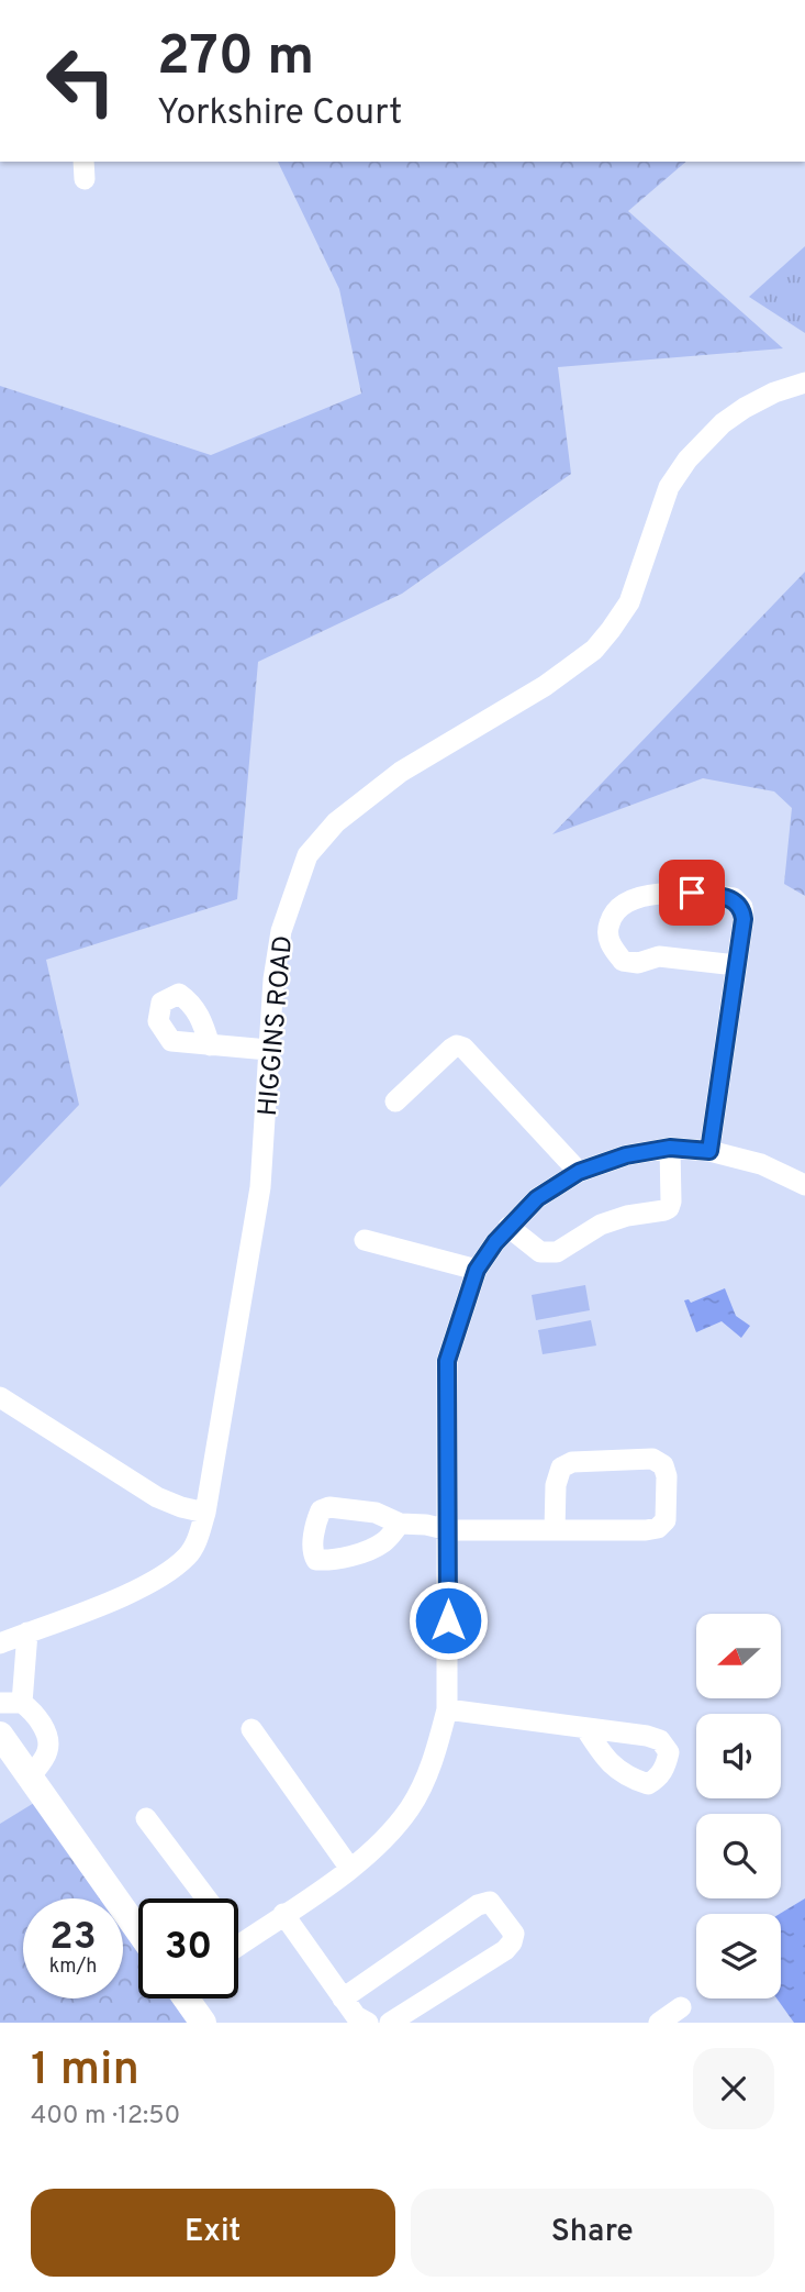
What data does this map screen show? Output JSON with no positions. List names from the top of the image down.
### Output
{
  "streets": {
    "street": ["HIGGINS ROAD"]
  },
  "north": "left",
  "page": {
    "turn": ["270 m", "Yorkshire Court"],
    "speed": "23 km/h",
    "limit": "30",
    "heading": ["1 min", "400 m · 12:50"],
    "buttons": ["Exit", "Share"]
  }
}
